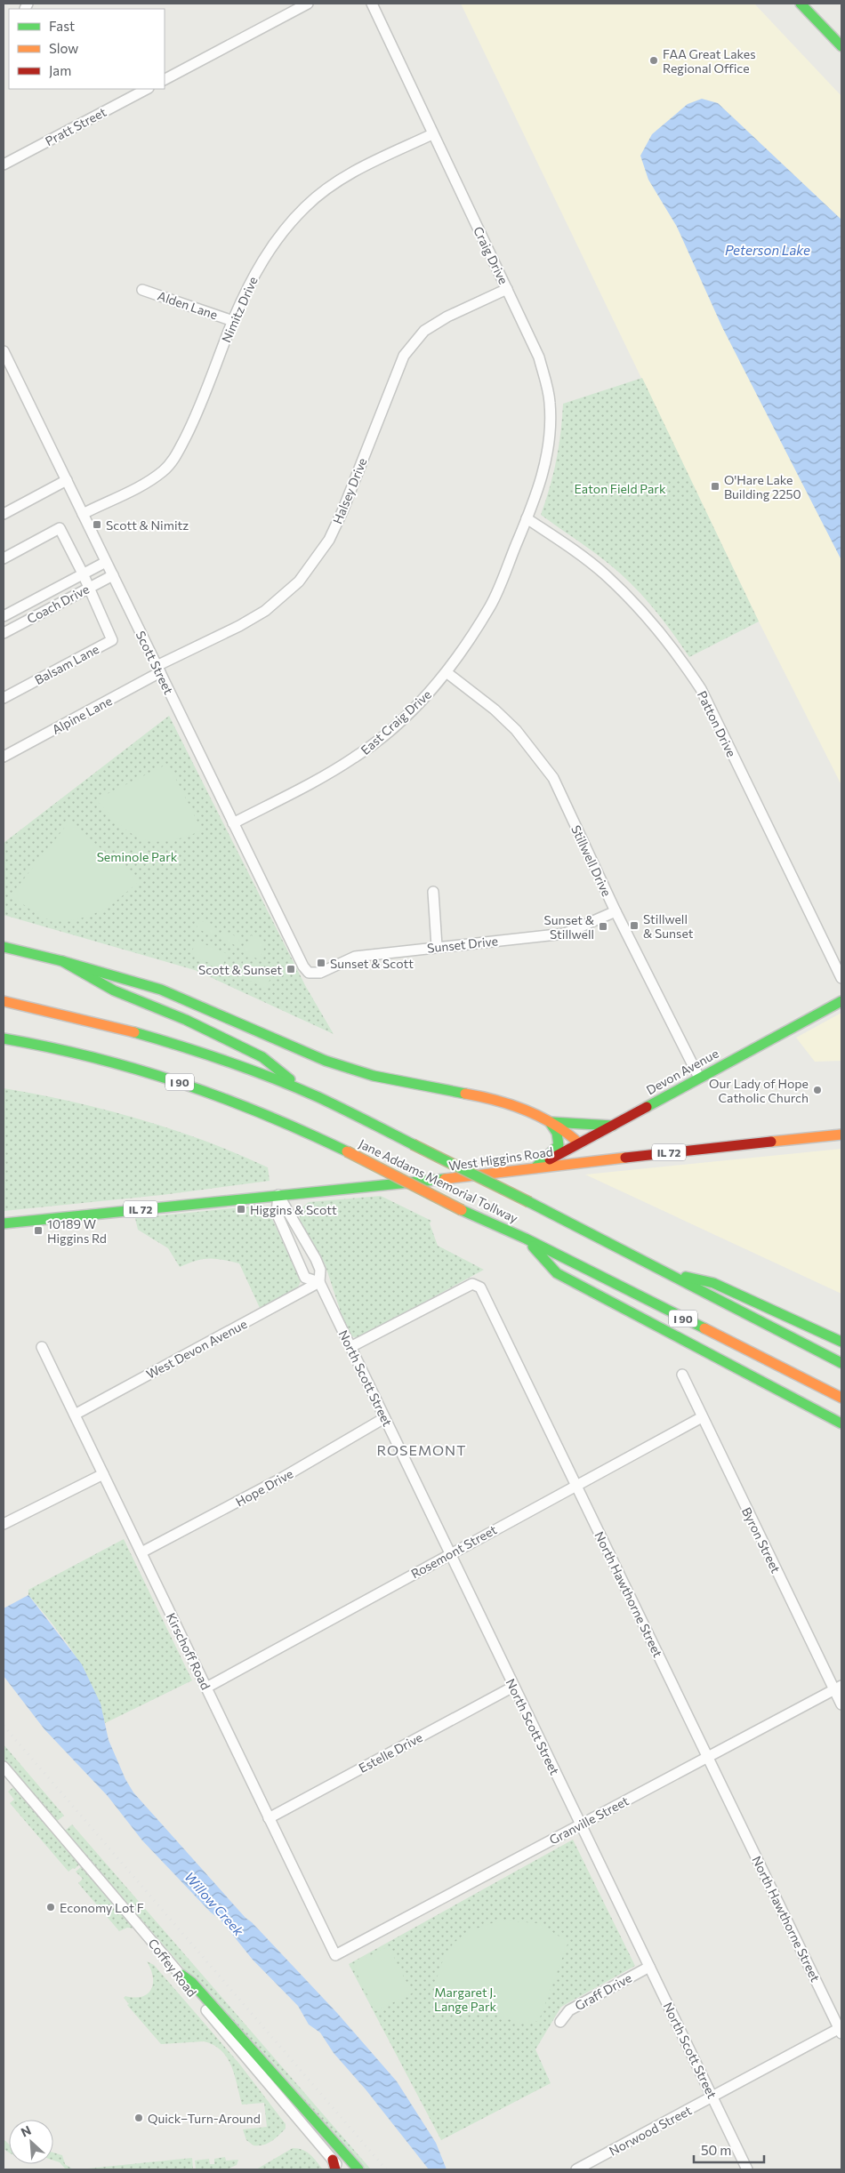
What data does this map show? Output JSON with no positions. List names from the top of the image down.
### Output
{
  "streets": {
    "main road": [
      "Devon Avenue",
      "I 90",
      "IL 72",
      "West Higgins Road",
      "Jane Addams Memorial Tollway"
    ],
    "street": [
      "Pratt Street",
      "Craig Drive",
      "Alden Lane",
      "Nimitz Drive",
      "Halsey Drive",
      "Coach Drive",
      "Scott Street",
      "Balsam Lane",
      "Alpine Lane",
      "East Craig Drive",
      "Patton Drive",
      "Stillwell Drive",
      "Sunset Drive",
      "West Devon Avenue",
      "North Scott Street",
      "Hope Drive",
      "Byron Street",
      "Rosemont Street",
      "North Hawthorne Street",
      "Kirschoff Road",
      "Estelle Drive",
      "Granville Street",
      "Coffey Road",
      "Graff Drive",
      "Norwood Street"
    ]
  },
  "crossings": [
    ["Craig Drive", "Nimitz Drive"],
    ["Craig Drive", "Halsey Drive"],
    ["Craig Drive", "East Craig Drive"],
    ["Craig Drive", "Patton Drive"],
    ["Alden Lane", "Nimitz Drive"],
    ["Nimitz Drive", "Scott Street"],
    ["Halsey Drive", "Scott Street"],
    ["Halsey Drive", "Alpine Lane"],
    ["Coach Drive", "Scott Street"],
    ["Coach Drive", "Balsam Lane"],
    ["Scott Street", "Alpine Lane"],
    ["Scott Street", "East Craig Drive"],
    ["Scott Street", "Sunset Drive"],
    ["East Craig Drive", "Patton Drive"],
    ["East Craig Drive", "Stillwell Drive"],
    ["Stillwell Drive", "Sunset Drive"],
    ["Stillwell Drive", "Devon Avenue"],
    ["Devon Avenue", "West Higgins Road"],
    ["West Higgins Road", "North Scott Street"],
    ["West Devon Avenue", "North Scott Street"],
    ["West Devon Avenue", "Kirschoff Road"],
    ["North Scott Street", "Hope Drive"],
    ["North Scott Street", "Rosemont Street"],
    ["North Scott Street", "North Hawthorne Street"],
    ["North Scott Street", "Estelle Drive"],
    ["North Scott Street", "Granville Street"],
    ["North Scott Street", "Graff Drive"],
    ["North Scott Street", "Norwood Street"],
    ["Hope Drive", "Kirschoff Road"],
    ["Byron Street", "Rosemont Street"],
    ["Byron Street", "Granville Street"],
    ["Rosemont Street", "North Hawthorne Street"],
    ["Rosemont Street", "Kirschoff Road"],
    ["North Hawthorne Street", "Granville Street"],
    ["North Hawthorne Street", "Norwood Street"],
    ["Kirschoff Road", "Estelle Drive"],
    ["Kirschoff Road", "Granville Street"]
  ],
  "districts": ["ROSEMONT"],
  "water": ["Peterson Lake", "Willow Creek"],
  "parks": ["Eaton Field Park", "Seminole Park", "Margaret J. Lange Park"],
  "places": {
    "other": [
      "FAA Great Lakes Regional Office",
      "Our Lady of Hope Catholic Church",
      "Economy Lot F",
      "Quick–Turn-Around"
    ],
    "transit": [
      "O'Hare Lake Building 2250",
      "Scott & Nimitz",
      "Stillwell & Sunset",
      "Sunset & Stillwell",
      "Sunset & Scott",
      "Scott & Sunset",
      "Higgins & Scott",
      "10189 W Higgins Rd"
    ]
  },
  "legend": ["Fast", "Slow", "Jam"],
  "scale_bar": "50 m",
  "north": "top left"
}
